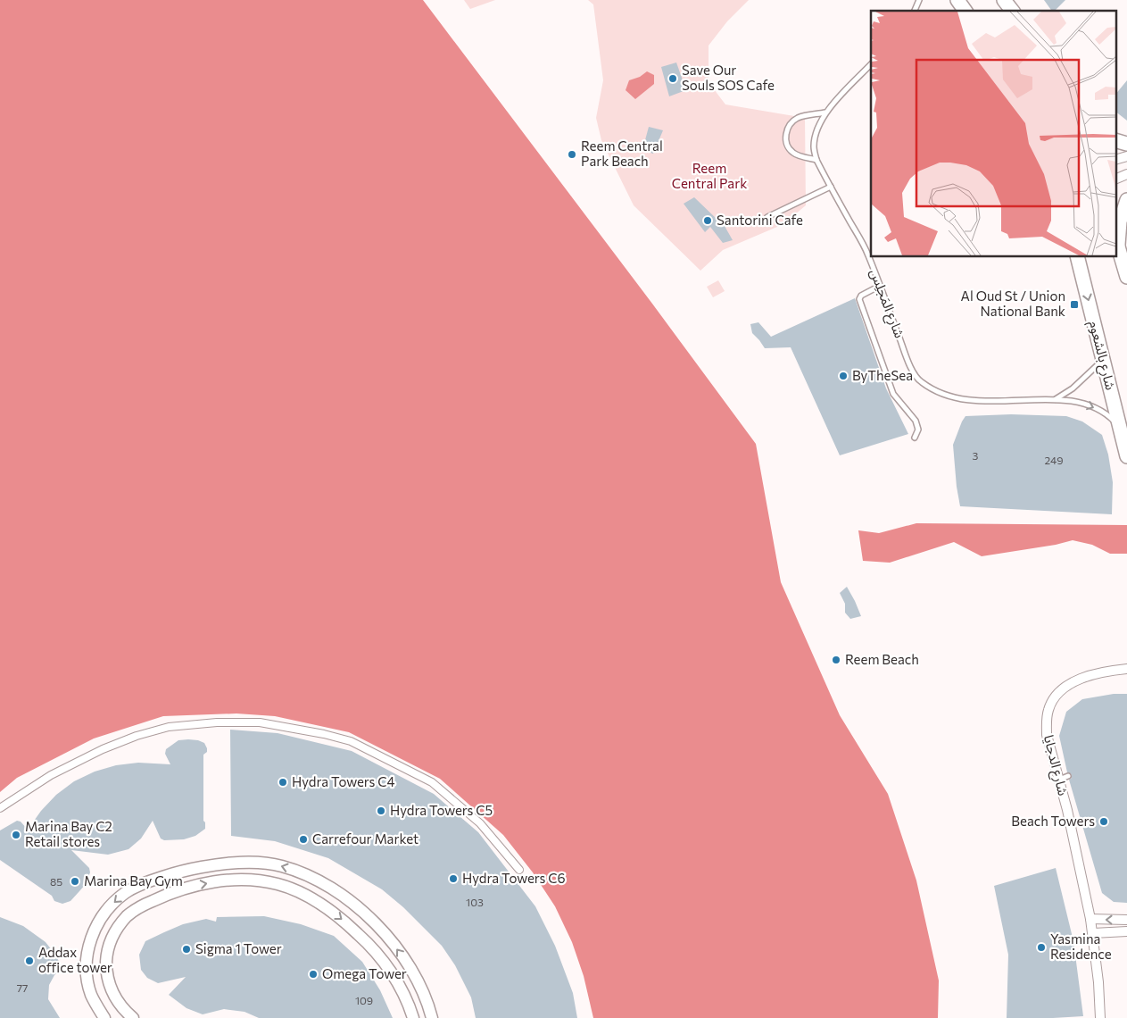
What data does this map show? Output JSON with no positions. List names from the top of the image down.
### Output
{
  "streets": {
    "main road": ["شارع بالشعوم"],
    "street": ["شارع الدجايا"],
    "lane": ["شارع المَجلِس"]
  },
  "crossings": [
    ["شارع المَجلِس", "شارع بالشعوم"]
  ],
  "one_way": ["شارع بالشعوم"],
  "parks": ["Reem Central Park"],
  "places": {
    "other": [
      "Save Our Souls SOS Cafe",
      "Reem Central Park Beach",
      "Santorini Cafe",
      "ByTheSea",
      "Reem Beach",
      "Hydra Towers C4",
      "Hydra Towers C5",
      "Beach Towers",
      "Marina Bay C2 Retail stores",
      "Carrefour Market",
      "Hydra Towers C6",
      "Marina Bay Gym",
      "Yasmina Residence",
      "Sigma 1 Tower",
      "Addax office tower",
      "Omega Tower"
    ],
    "transit": ["Al Oud St / Union National Bank"]
  },
  "house_numbers": [
    "3",
    "249",
    "85",
    "103",
    "77",
    "109"
  ]
}
